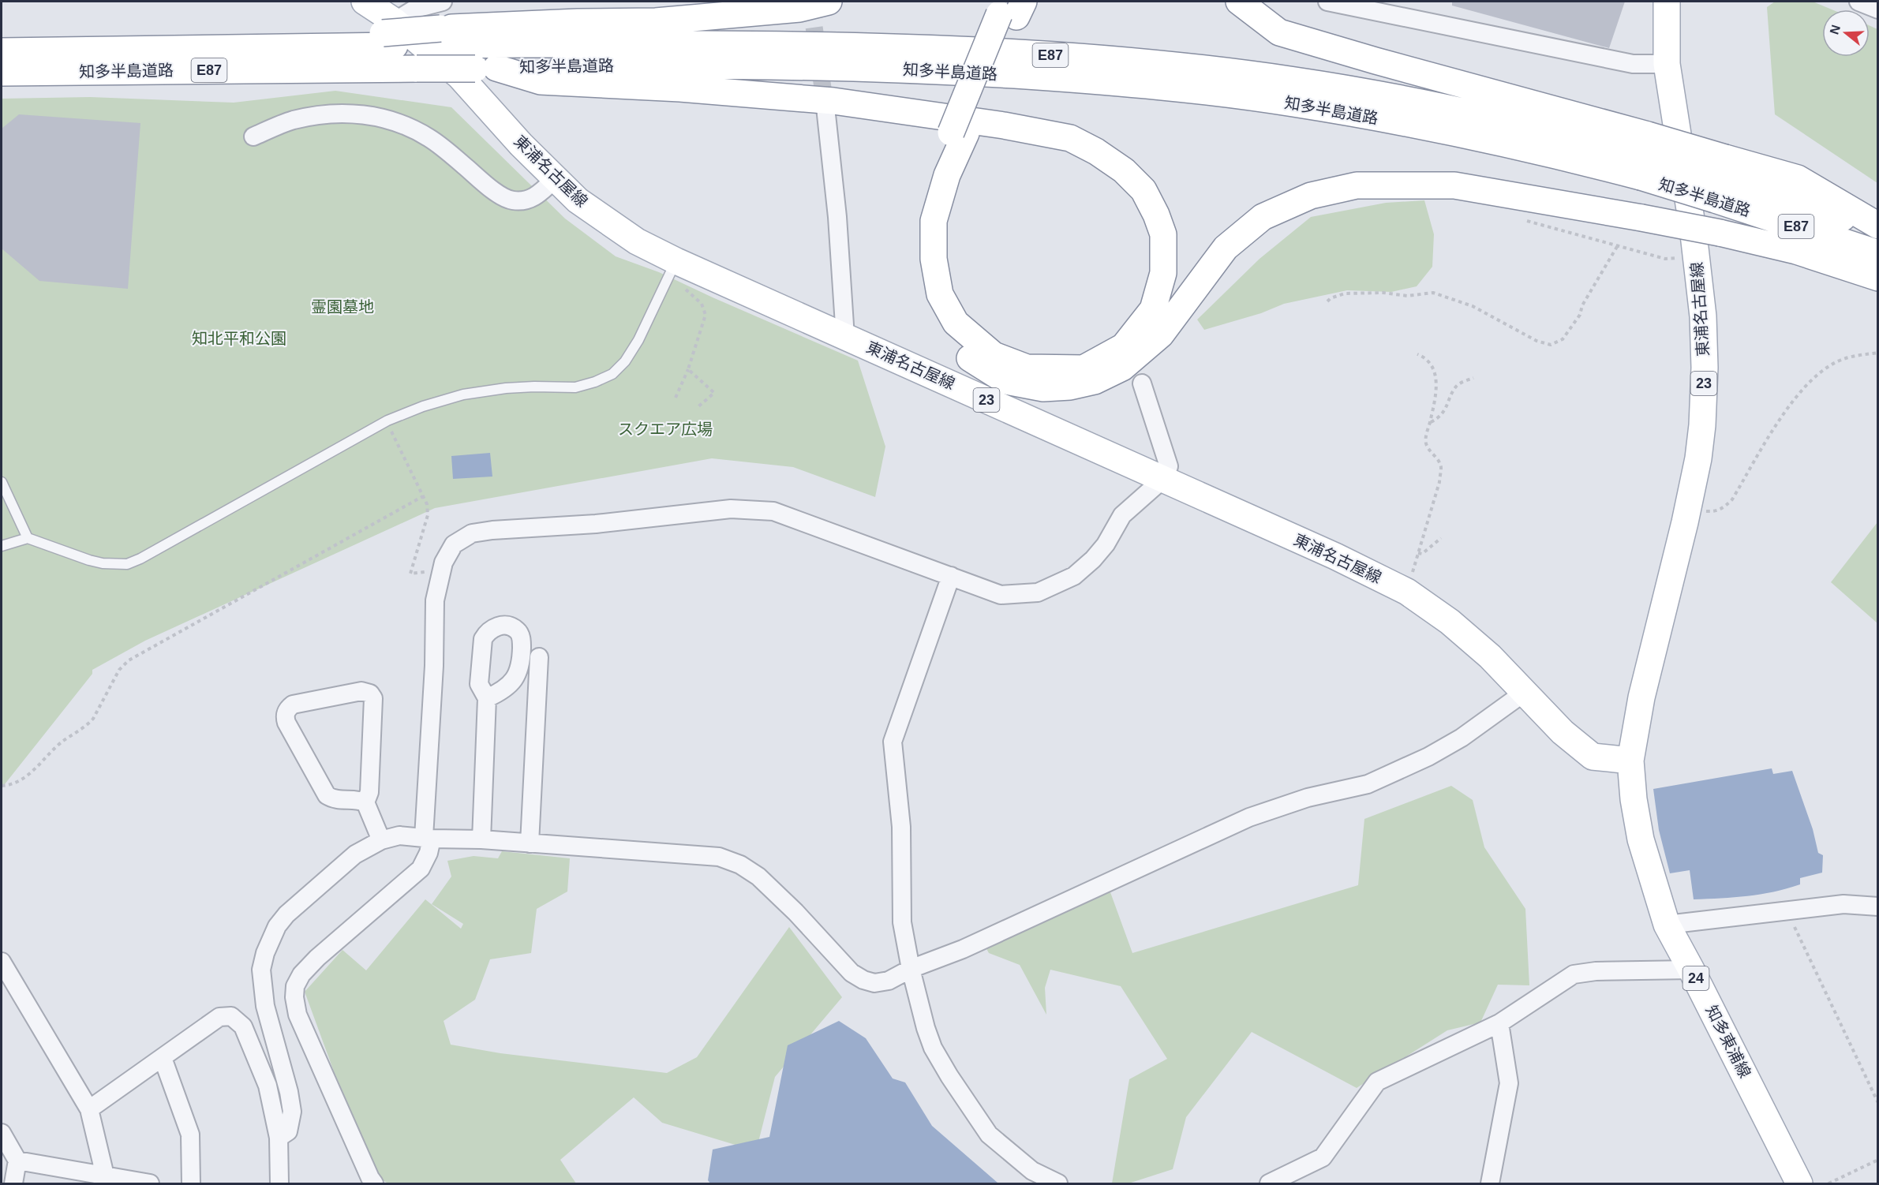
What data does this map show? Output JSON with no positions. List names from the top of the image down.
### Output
{
  "streets": {
    "main road": [
      "E87",
      "知多半島道路",
      "東浦名古屋線",
      "23",
      "24",
      "知多東浦線"
    ]
  },
  "crossings": [
    ["知多半島道路", "東浦名古屋線"],
    ["東浦名古屋線", "知多東浦線"]
  ],
  "parks": ["霊園墓地", "知北平和公園", "スクエア広場"],
  "north": "left"
}
